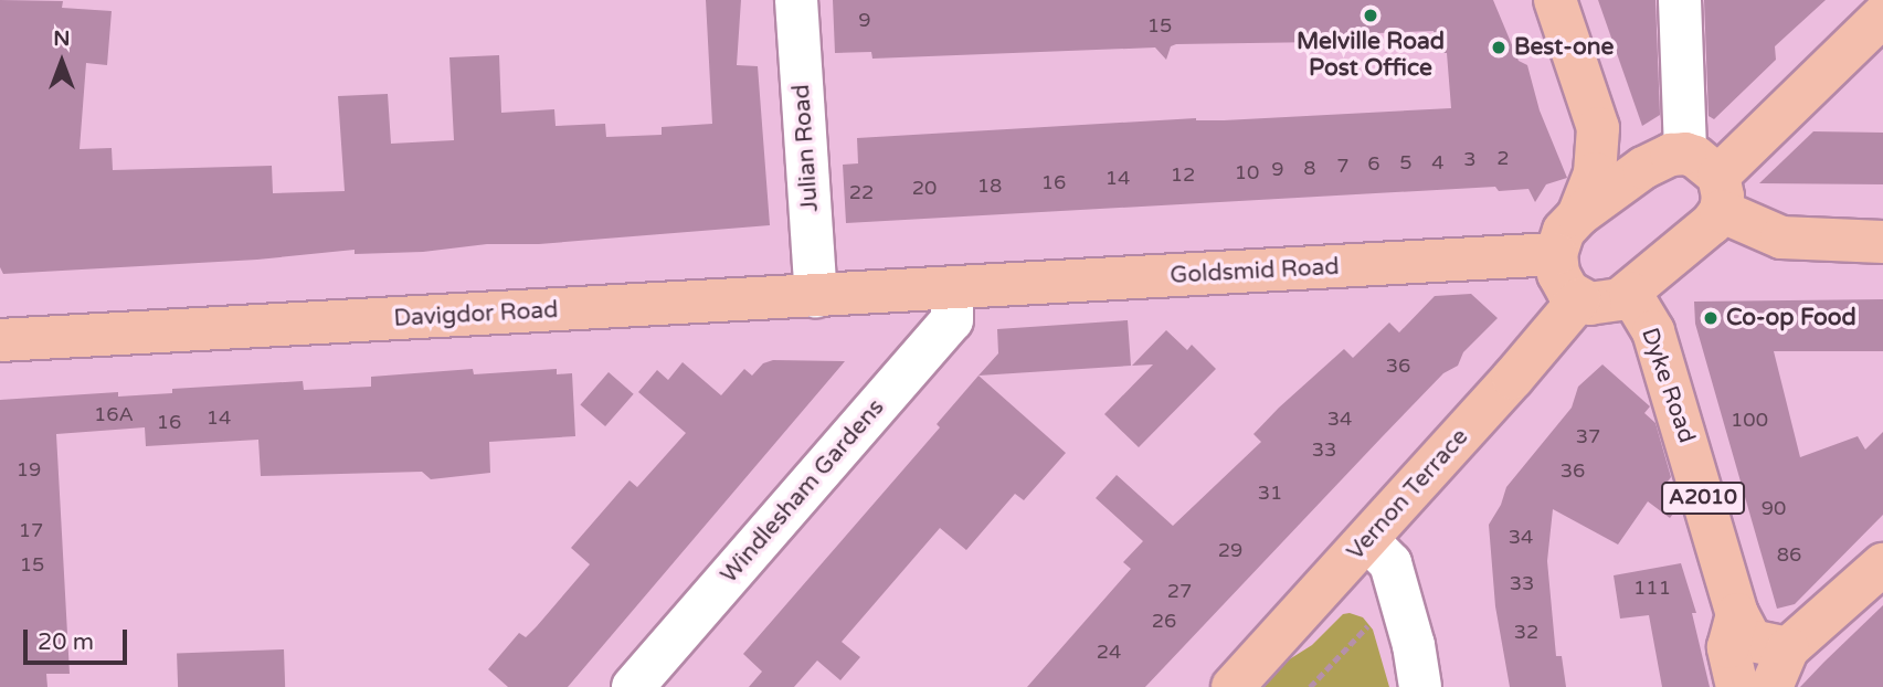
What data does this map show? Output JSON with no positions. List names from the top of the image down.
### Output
{
  "streets": {
    "main road": [
      "Goldsmid Road",
      "Davigdor Road",
      "Dyke Road",
      "Vernon Terrace",
      "A2010"
    ],
    "street": ["Julian Road", "Windlesham Gardens"]
  },
  "crossings": [
    ["Julian Road", "Davigdor Road"],
    ["Goldsmid Road", "Davigdor Road"],
    ["Goldsmid Road", "Windlesham Gardens"],
    ["Davigdor Road", "Windlesham Gardens"]
  ],
  "places": ["Melville Road Post Office", "Best-one", "Co-op Food"],
  "house_numbers": [
    "9",
    "15",
    "2",
    "3",
    "5",
    "4",
    "6",
    "7",
    "8",
    "9",
    "10",
    "12",
    "14",
    "16",
    "18",
    "20",
    "22",
    "36",
    "16A",
    "14",
    "34",
    "100",
    "16",
    "37",
    "33",
    "19",
    "36",
    "31",
    "90",
    "17",
    "34",
    "29",
    "86",
    "15",
    "33",
    "111",
    "27",
    "26",
    "32",
    "24"
  ],
  "scale_bar": "20 m",
  "north": "top"
}
